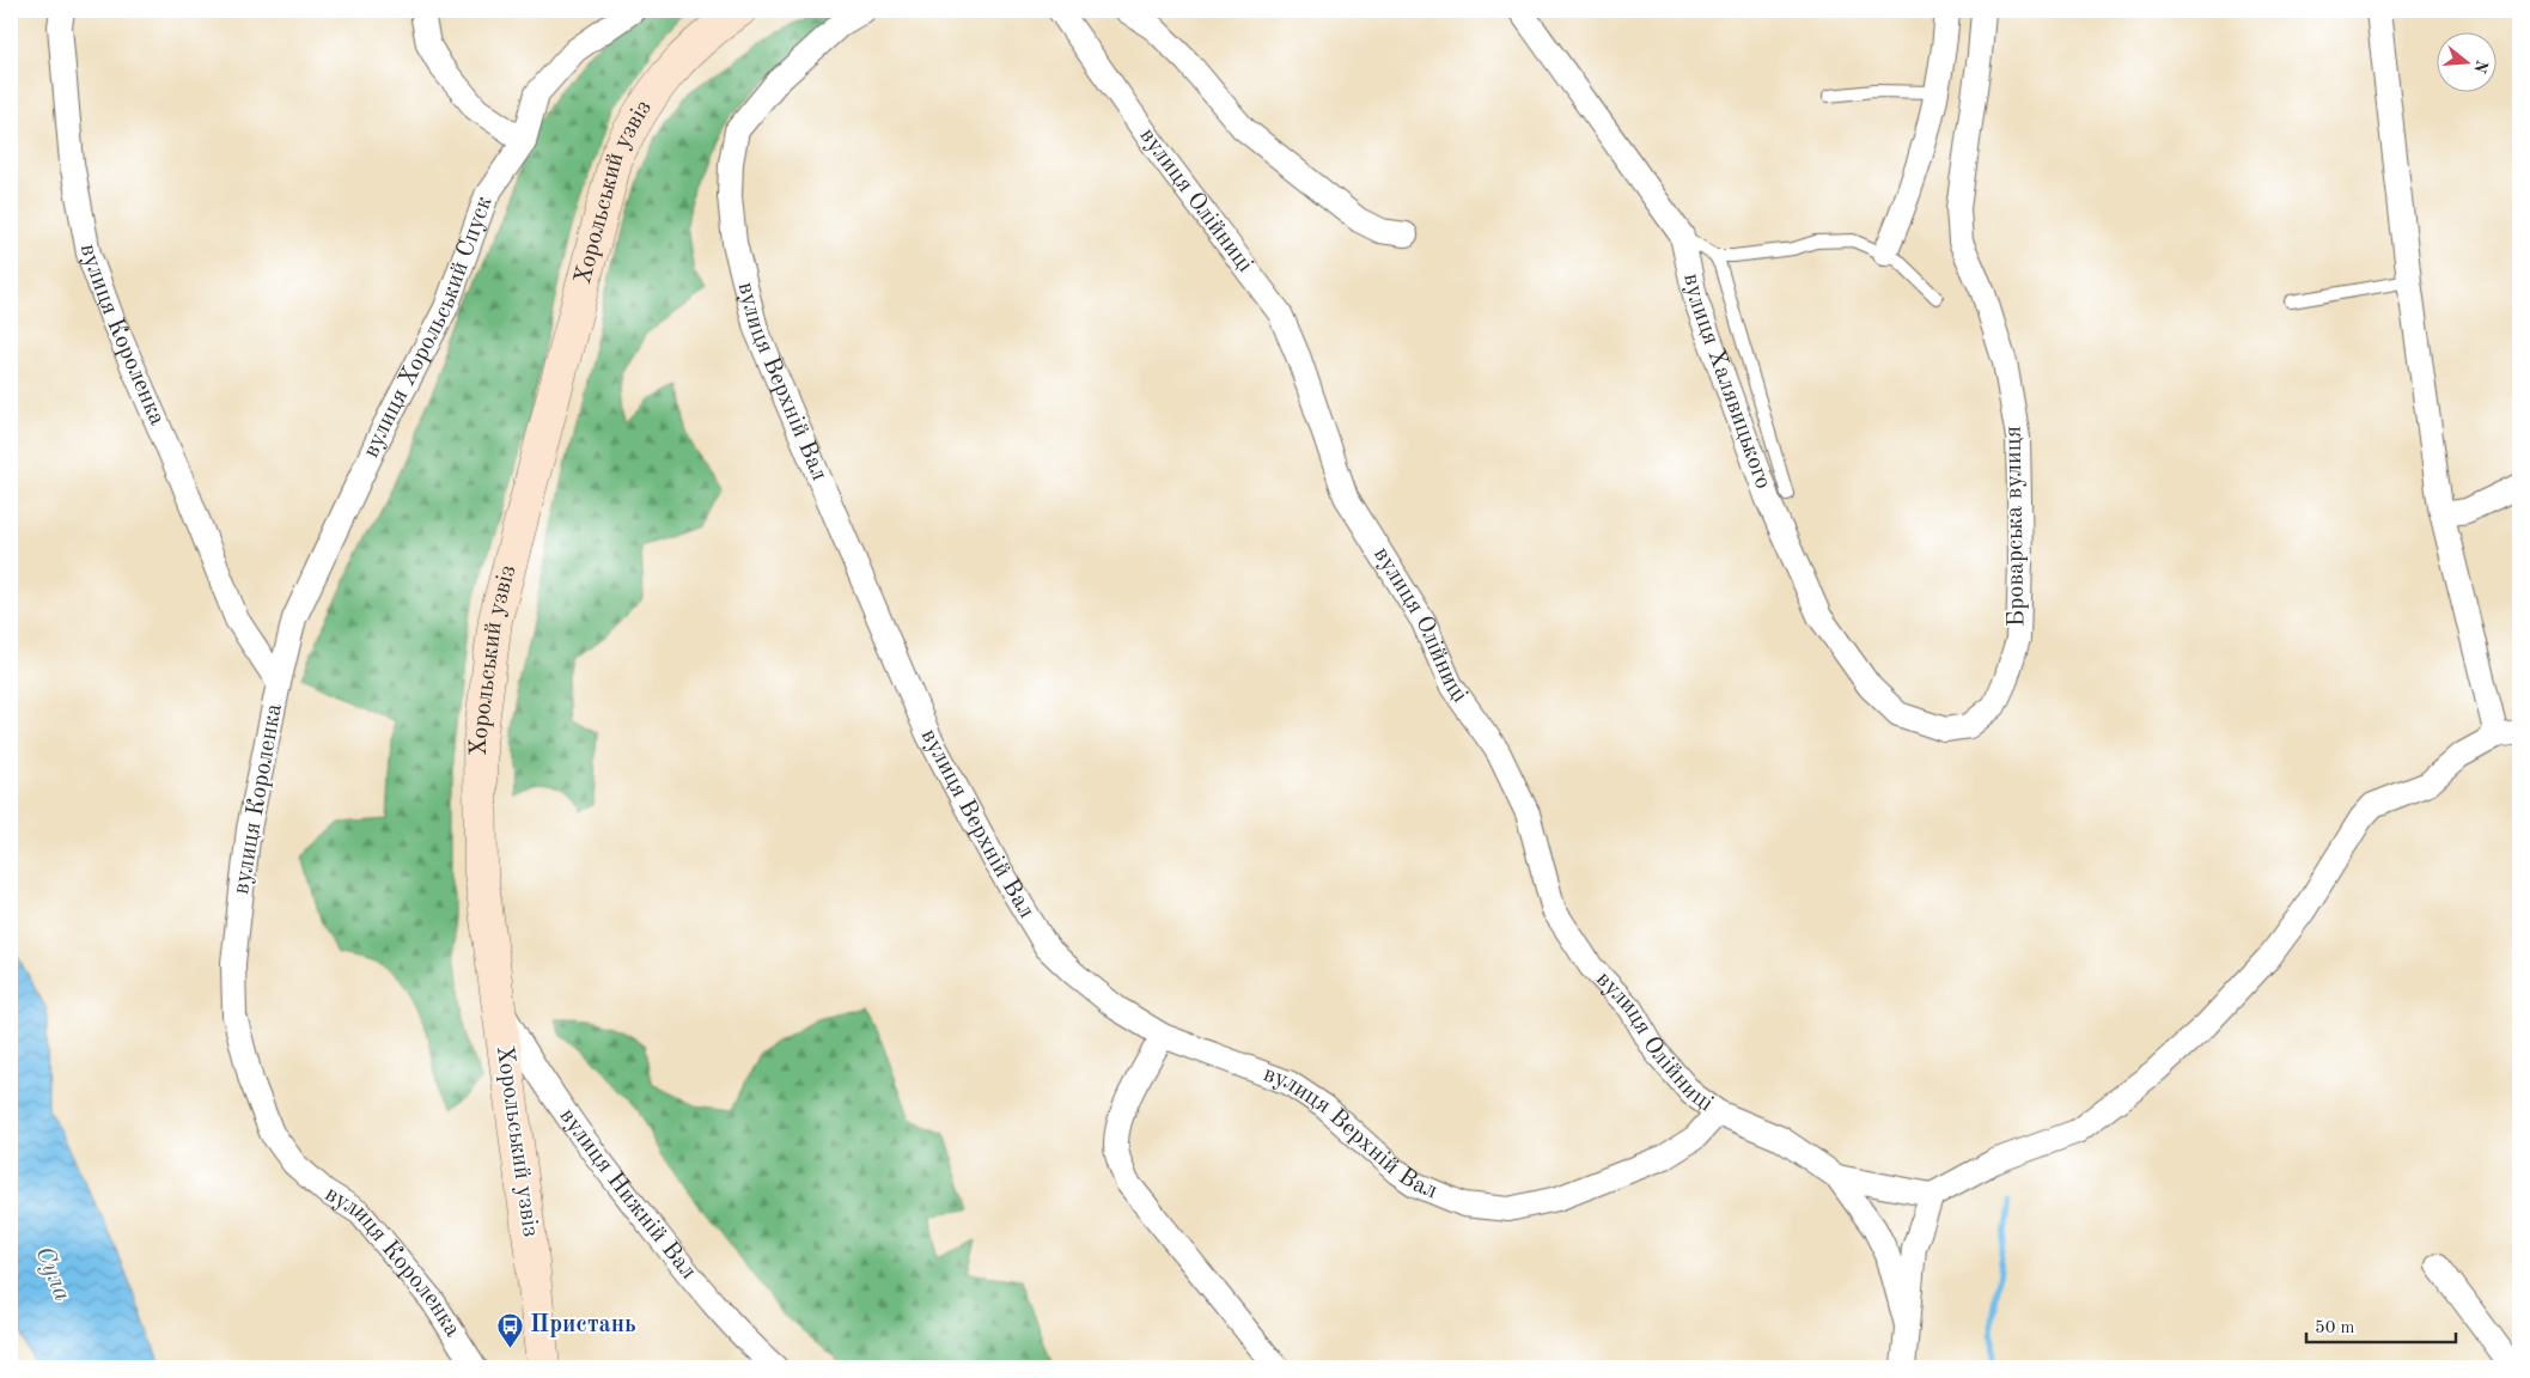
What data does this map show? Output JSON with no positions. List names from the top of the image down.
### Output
{
  "streets": {
    "main road": ["Хорольський узвіз"],
    "street": [
      "вулиця Олійниці",
      "вулиця Хорольський Спуск",
      "вулиця Короленка",
      "вулиця Верхній Вал",
      "вулиця Халявицького",
      "Броварська вулиця",
      "вулиця Нижній Вал"
    ]
  },
  "crossings": [
    ["Хорольський узвіз", "вулиця Нижній Вал"],
    ["вулиця Олійниці", "вулиця Верхній Вал"],
    ["вулиця Хорольський Спуск", "вулиця Короленка"],
    ["вулиця Халявицького", "Броварська вулиця"]
  ],
  "water": ["Сула"],
  "places": {
    "bus stop": ["Пристань"]
  },
  "scale_bar": "50 m",
  "north": "right"
}
